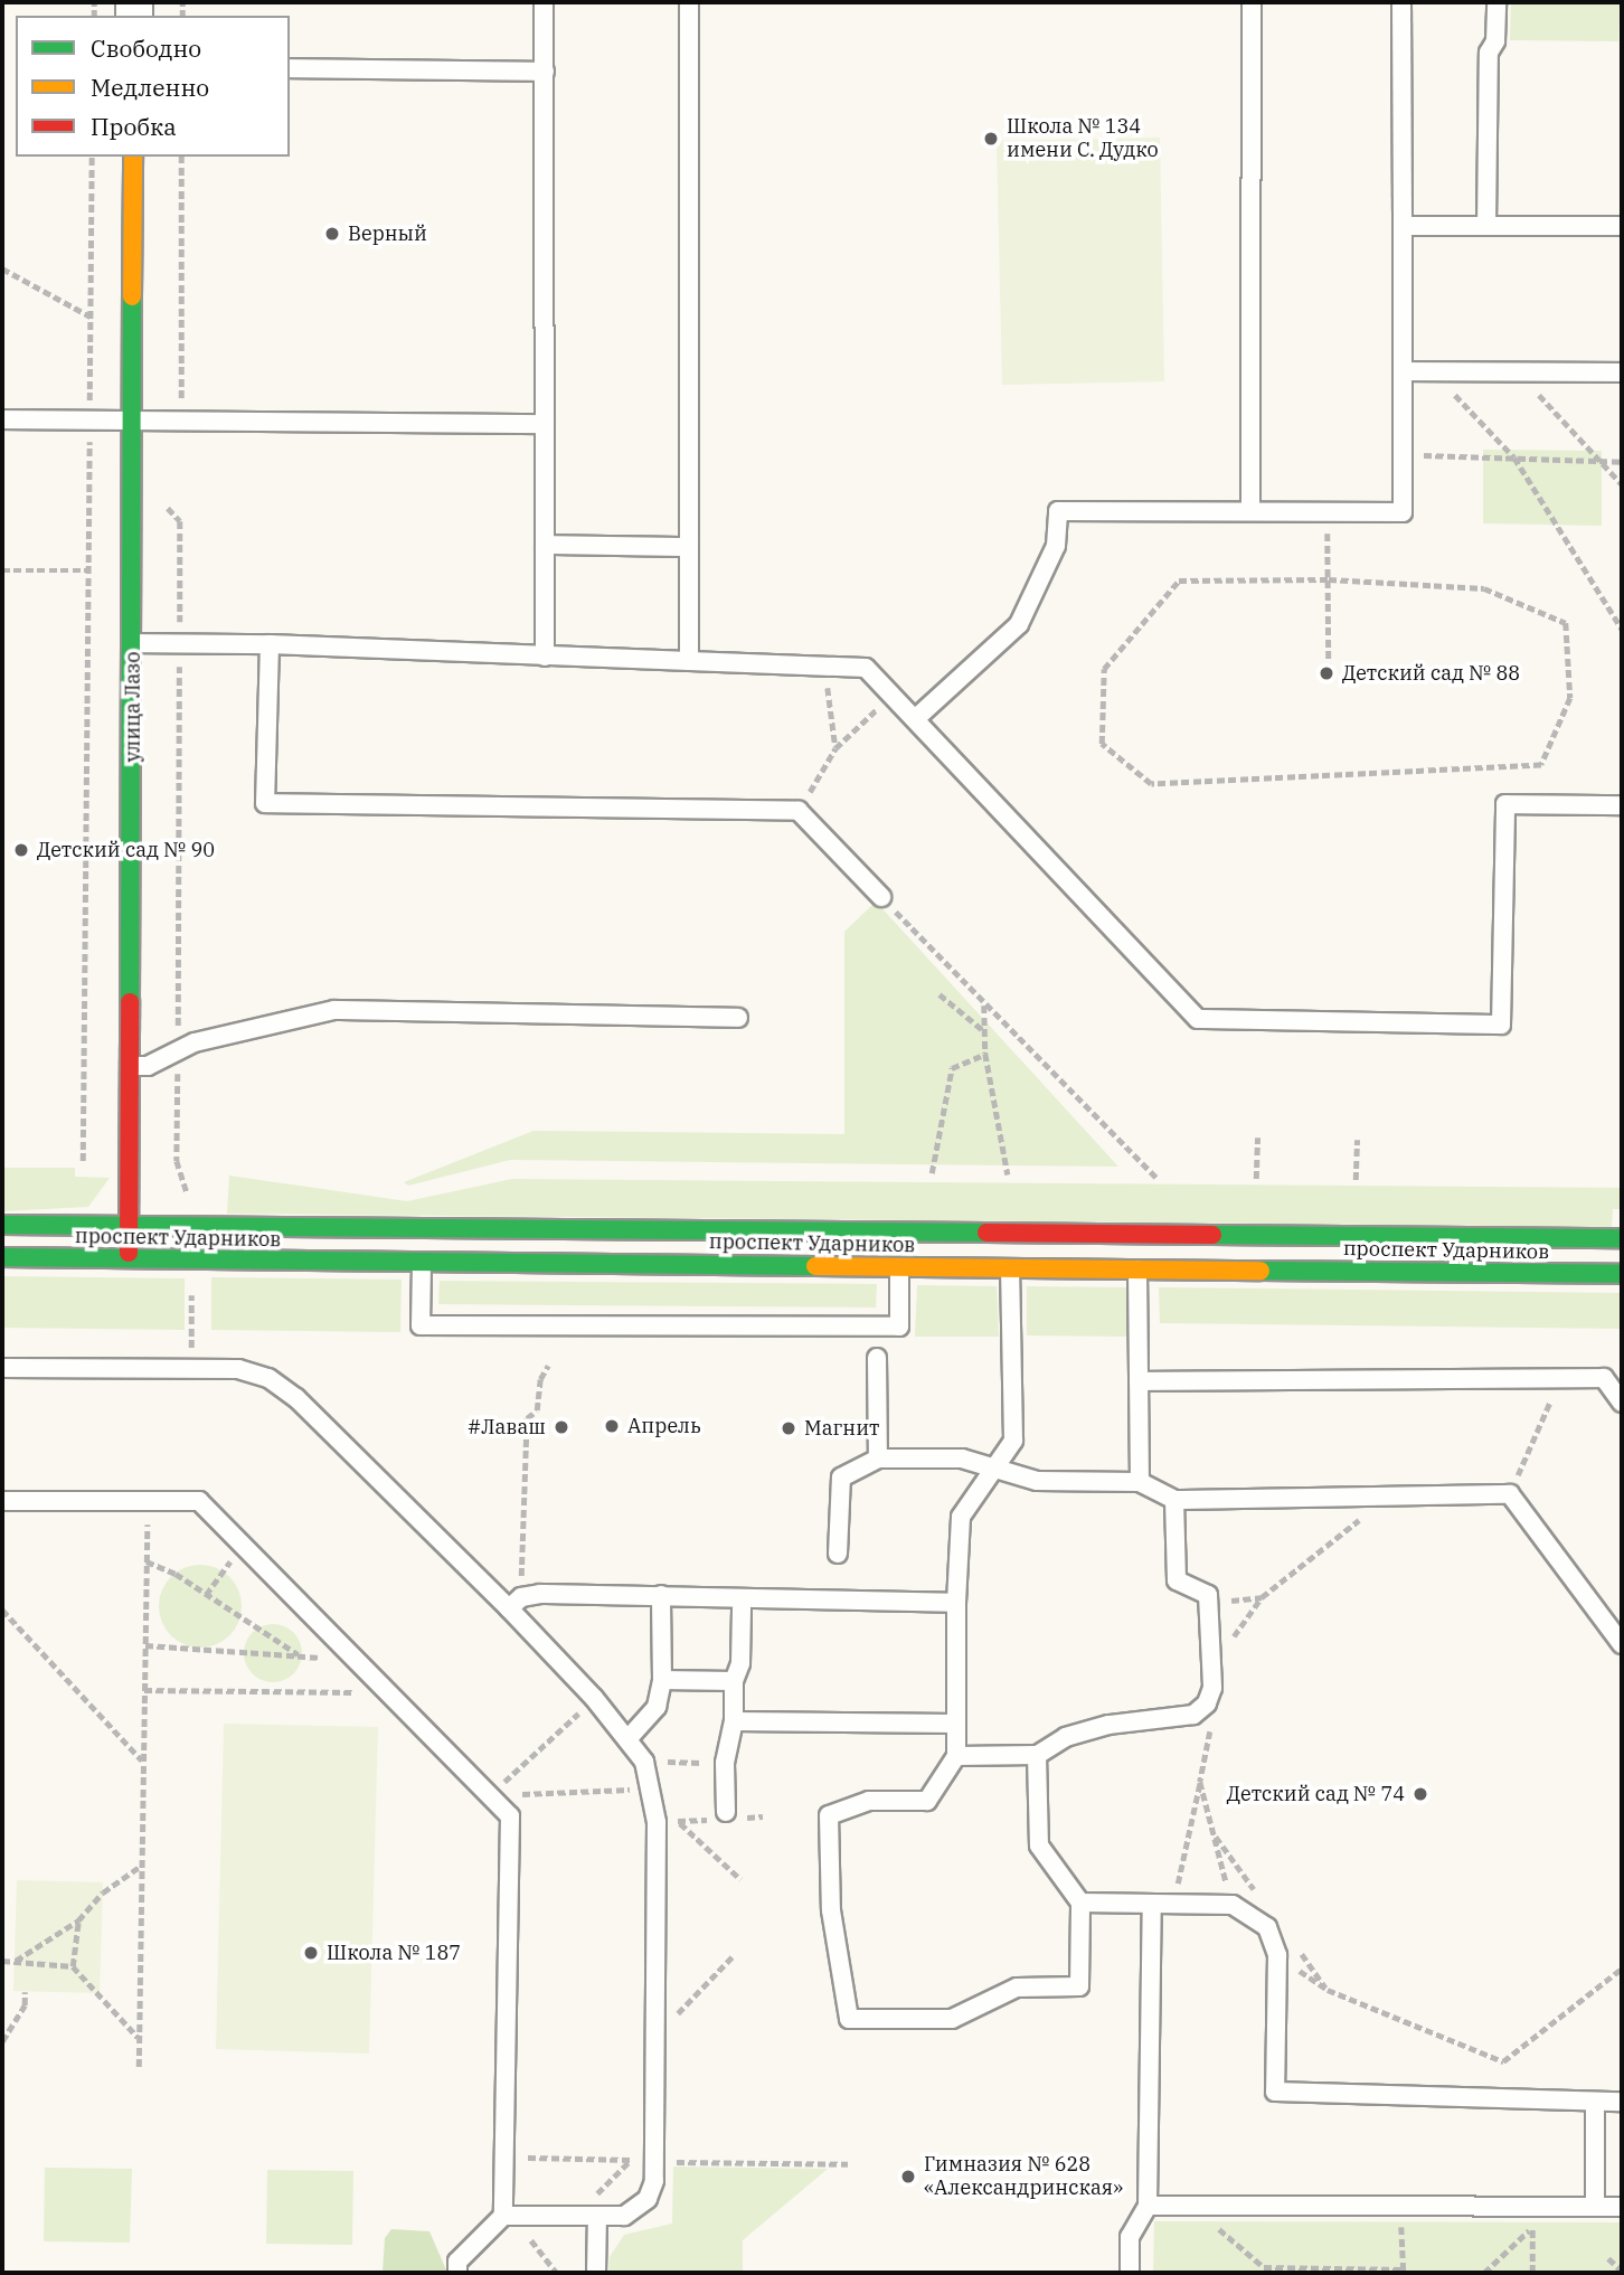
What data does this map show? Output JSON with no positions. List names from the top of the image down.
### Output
{
  "streets": {
    "street": ["улица Лазо", "проспект Ударников"]
  },
  "crossings": [
    ["улица Лазо", "проспект Ударников"]
  ],
  "places": [
    "Школа № 134 имени С. Дудко",
    "Верный",
    "Детский сад № 88",
    "Детский сад № 90",
    "Апрель",
    "#Лаваш",
    "Магнит",
    "Детский сад № 74",
    "Школа № 187",
    "Гимназия № 628 «Александринская»"
  ],
  "legend": ["Свободно", "Медленно", "Пробка"]
}
